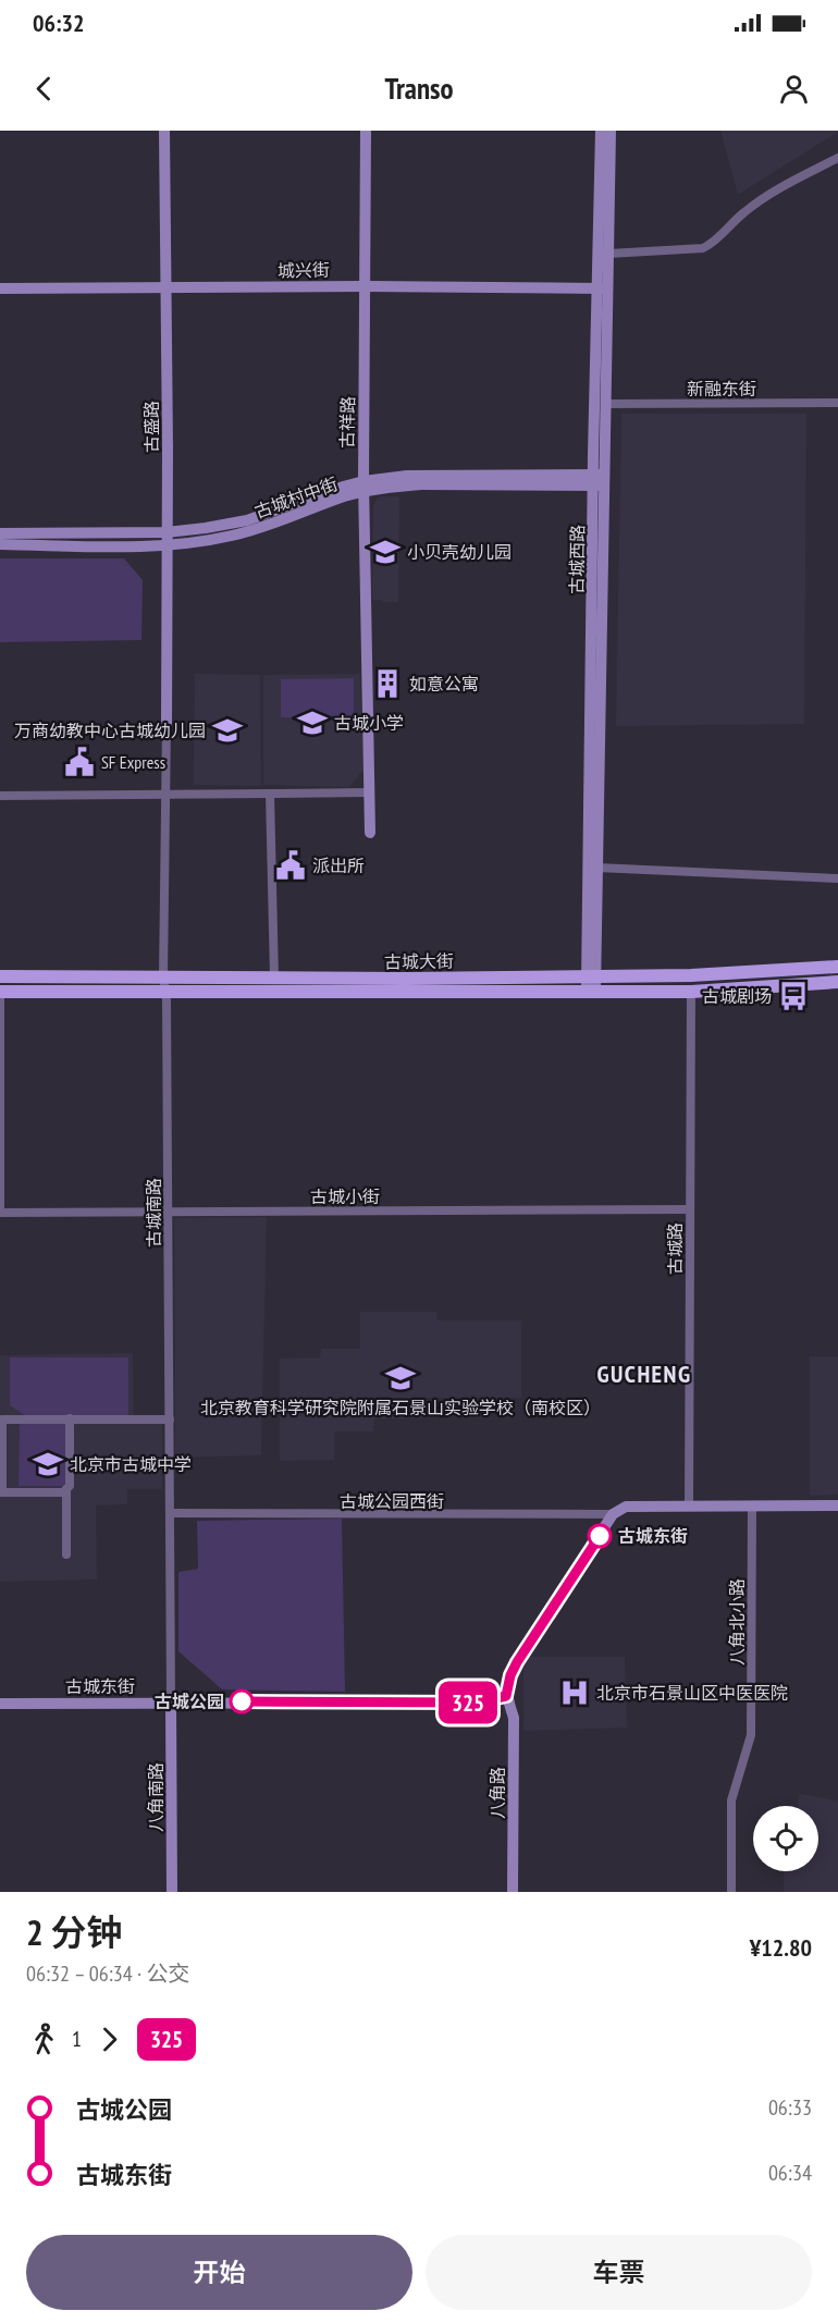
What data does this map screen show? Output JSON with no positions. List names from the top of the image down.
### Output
{
  "streets": {
    "main road": [
      "城兴街",
      "古祥路",
      "古盛路",
      "古城村中街",
      "古城西路",
      "古城大街",
      "古城东街",
      "八角路",
      "八角南路"
    ],
    "street": [
      "新融东街",
      "古城小街",
      "古城南路",
      "古城路",
      "古城公园西街",
      "八角北小路"
    ]
  },
  "crossings": [
    ["城兴街", "古祥路"],
    ["城兴街", "古盛路"],
    ["城兴街", "古城西路"],
    ["新融东街", "古城西路"],
    ["古祥路", "古城村中街"],
    ["古盛路", "古城村中街"],
    ["古盛路", "古城南路"],
    ["古城村中街", "古城西路"],
    ["古城西路", "古城大街"],
    ["古城大街", "古城南路"],
    ["古城大街", "古城路"],
    ["古城小街", "古城南路"],
    ["古城小街", "古城路"],
    ["古城南路", "古城公园西街"],
    ["古城南路", "古城东街"],
    ["古城南路", "八角南路"],
    ["古城东街", "八角路"],
    ["古城东街", "八角南路"]
  ],
  "districts": ["GUCHENG"],
  "places": {
    "school or university": [
      "小贝壳幼儿园",
      "古城小学",
      "万商幼教中心古城幼儿园",
      "北京教育科学研究院附属石景山实验学校（南校区）",
      "北京市古城中学"
    ],
    "building": ["如意公寓"],
    "public building": ["SF Express", "派出所"],
    "bus stop": ["古城剧场"],
    "other": ["古城东街", "古城公园"],
    "hospital": ["北京市石景山区中医医院"]
  },
  "lines": ["bus line 325"],
  "page": {
    "status": "06:32",
    "header": "Transo",
    "on_map": "325",
    "heading": ["2 分钟", "06:32 – 06:34 · 公交", "¥12.80"],
    "legs": ["1", "325"],
    "list": [
      {
        "name": "古城公园",
        "value": "06:33"
      },
      {
        "name": "古城东街",
        "value": "06:34"
      }
    ],
    "buttons": ["开始", "车票"]
  }
}
